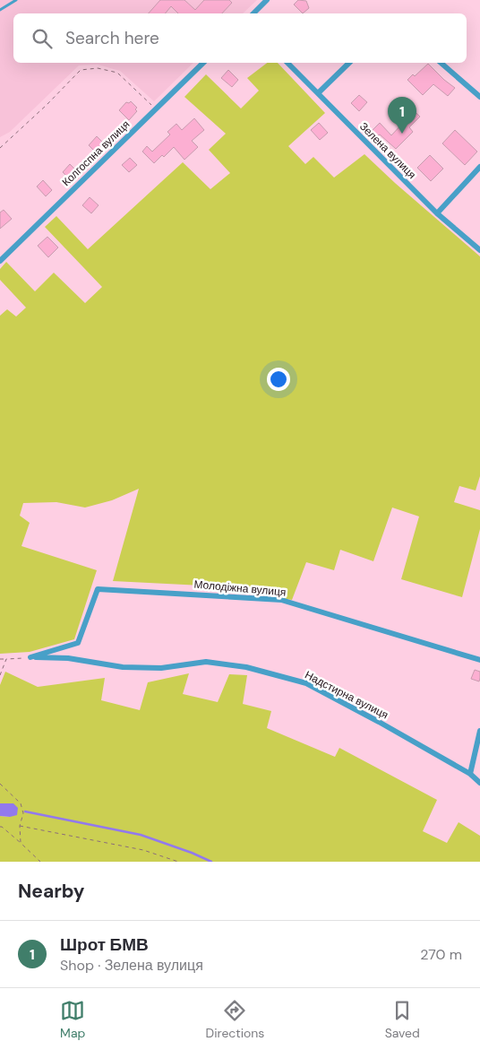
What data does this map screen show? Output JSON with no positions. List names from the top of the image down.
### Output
{
  "streets": {
    "street": [
      "Зелена вулиця",
      "Колгоспна вулиця",
      "Молодіжна вулиця",
      "Надстирна вулиця"
    ]
  },
  "crossings": [
    ["Молодіжна вулиця", "Надстирна вулиця"]
  ],
  "page": {
    "search": "Search here",
    "pins": "1",
    "heading": "Nearby",
    "list": [
      {
        "mark": "1",
        "name": "Шрот БМВ",
        "note": "Shop · Зелена вулиця",
        "value": "270 m"
      }
    ],
    "nav": ["Map", "Directions", "Saved"]
  }
}
